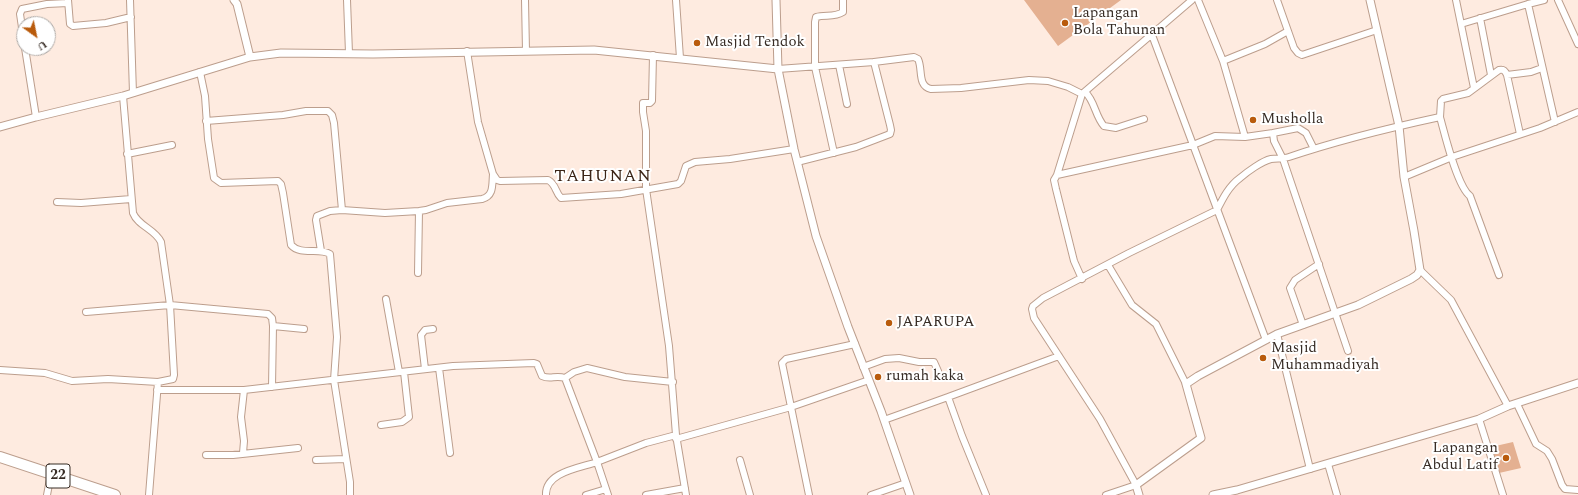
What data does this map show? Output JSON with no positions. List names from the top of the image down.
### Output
{
  "streets": {
    "highway": ["22"]
  },
  "districts": ["TAHUNAN"],
  "places": [
    "Lapangan Bola Tahunan",
    "Masjid Tendok",
    "Musholla",
    "JAPARUPA",
    "Masjid Muhammadiyah",
    "rumah kaka",
    "Lapangan Abdul Latif"
  ],
  "north": "bottom right"
}
